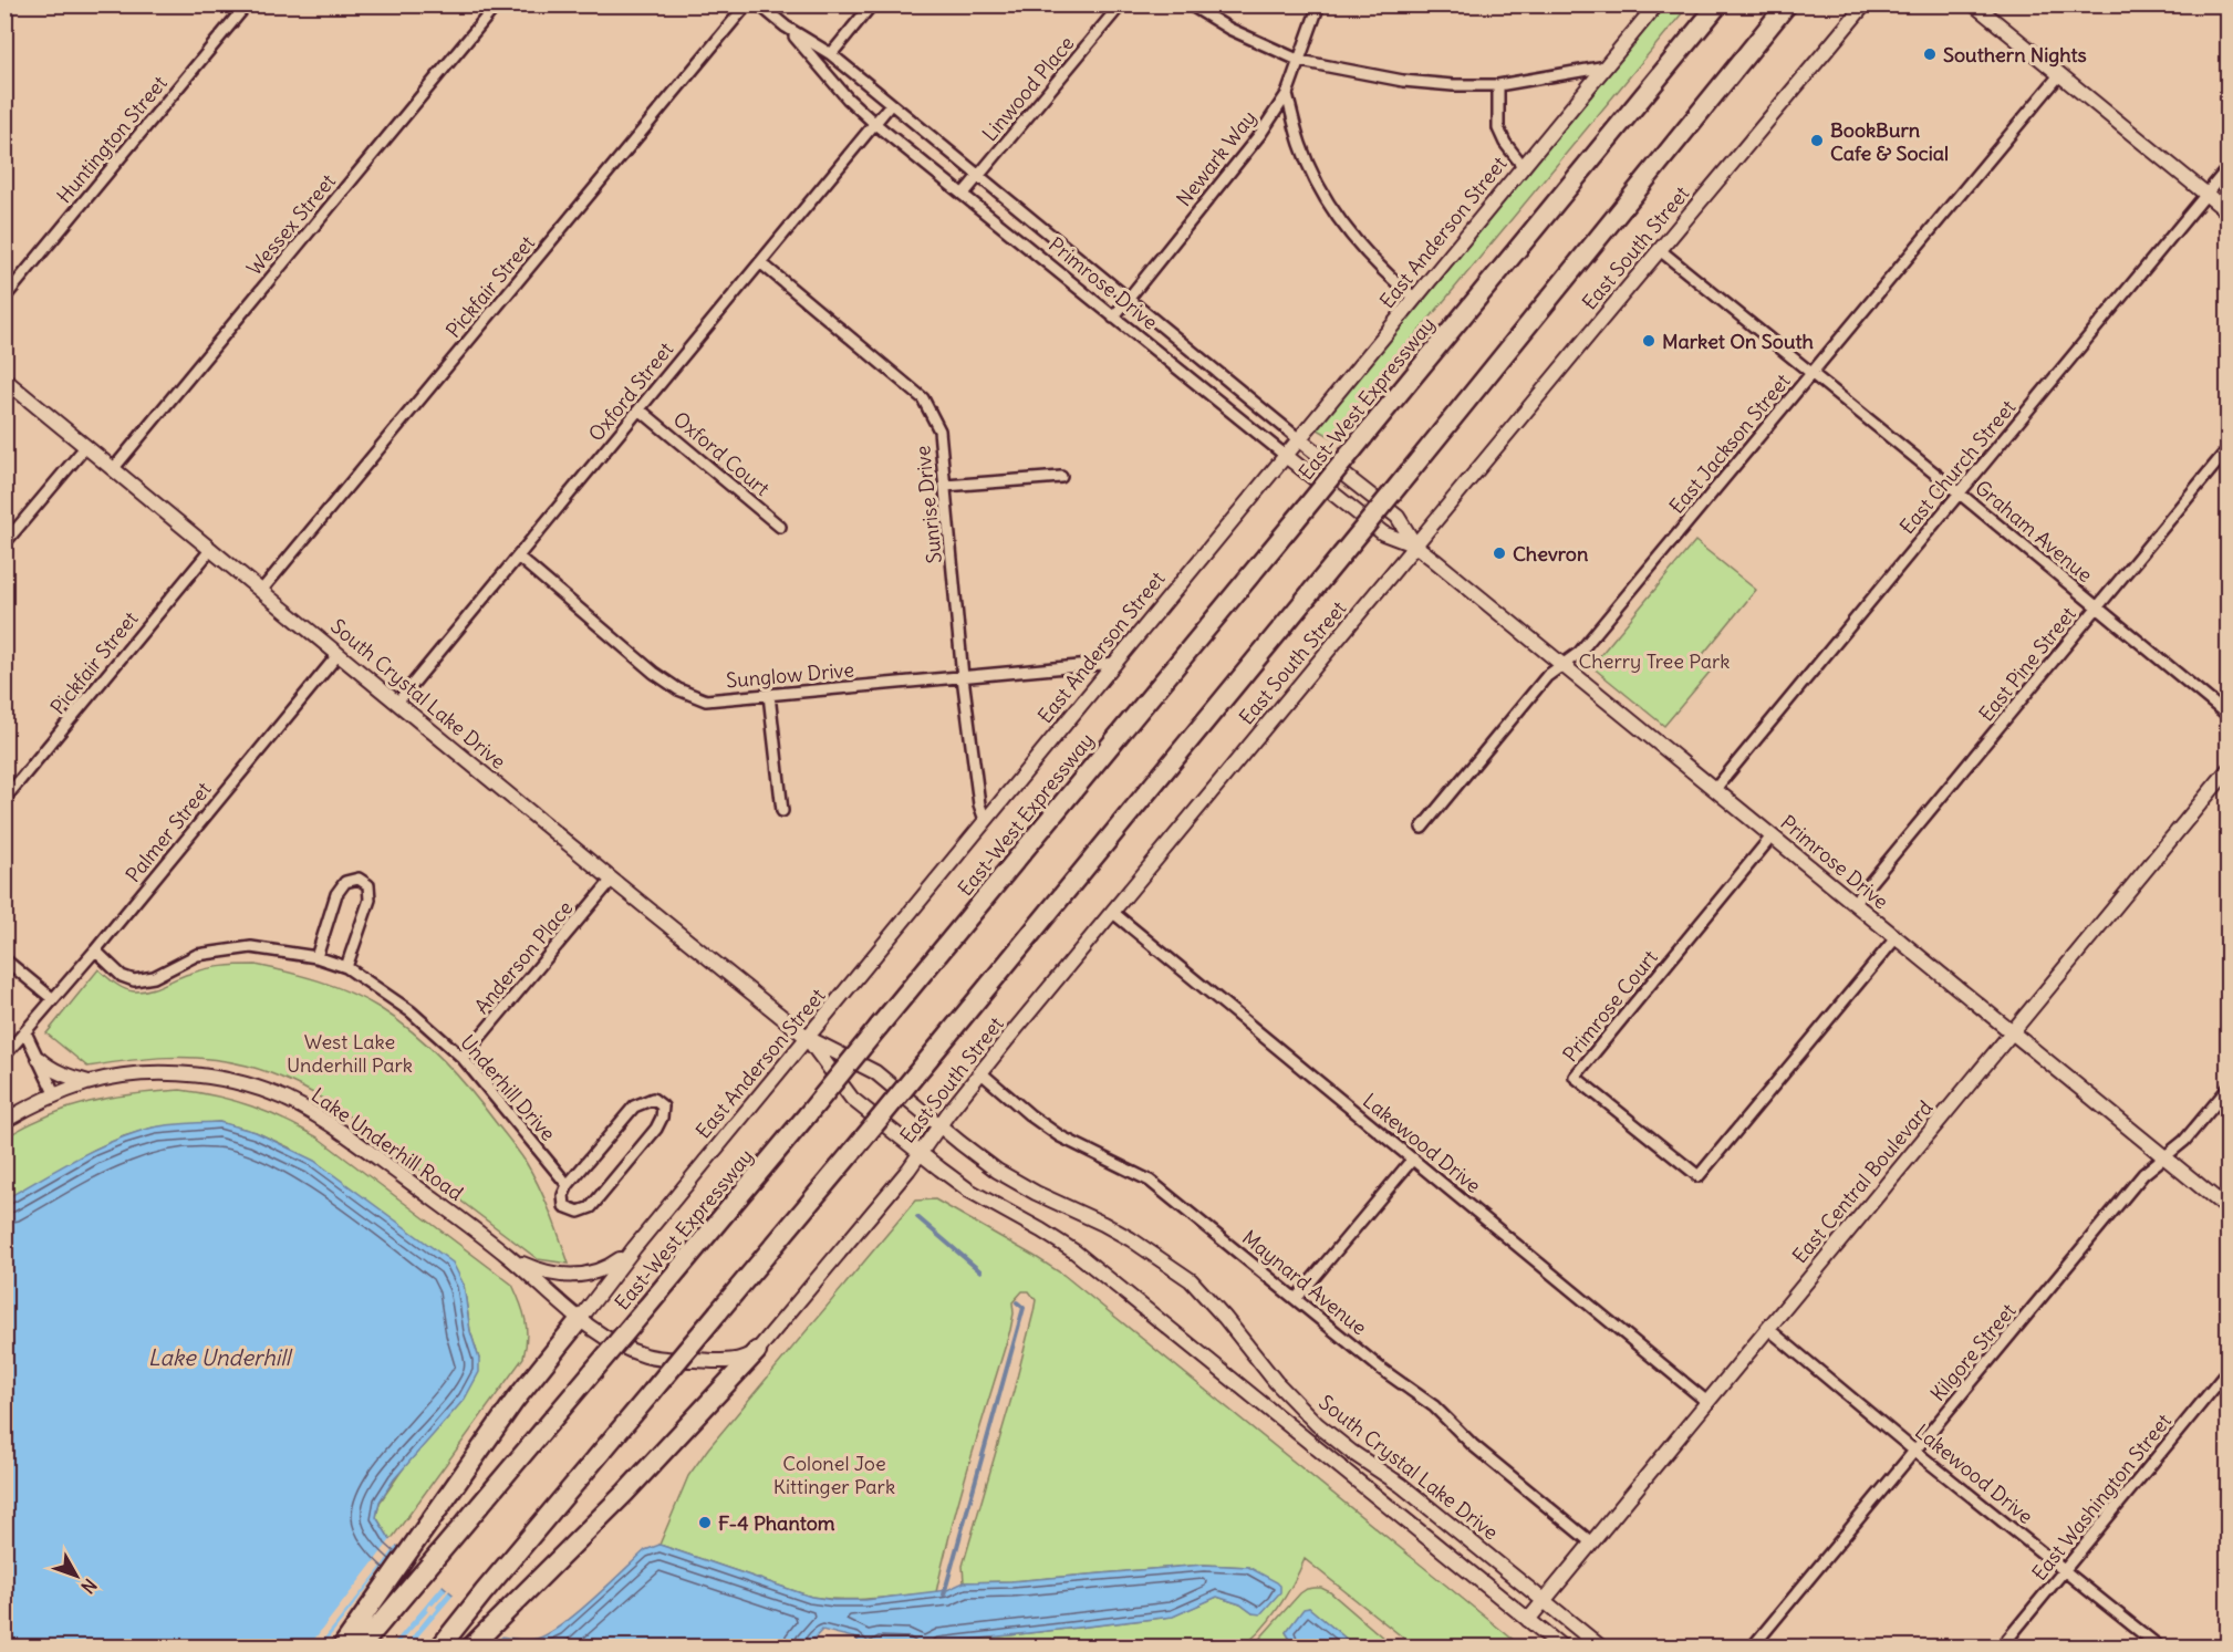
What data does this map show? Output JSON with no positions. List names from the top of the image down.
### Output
{
  "streets": {
    "highway": ["East-West Expressway"],
    "main road": [
      "East Anderson Street",
      "East South Street",
      "Primrose Drive",
      "South Crystal Lake Drive",
      "Lake Underhill Road",
      "East Central Boulevard"
    ],
    "street": [
      "Linwood Place",
      "Huntington Street",
      "Newark Way",
      "Wessex Street",
      "Pickfair Street",
      "Oxford Street",
      "East Jackson Street",
      "Oxford Court",
      "East Church Street",
      "Sunrise Drive",
      "Graham Avenue",
      "East Pine Street",
      "Sunglow Drive",
      "Palmer Street",
      "Anderson Place",
      "Primrose Court",
      "Underhill Drive",
      "Lakewood Drive",
      "Maynard Avenue",
      "Kilgore Street",
      "East Washington Street"
    ]
  },
  "crossings": [
    ["Linwood Place", "Primrose Drive"],
    ["Newark Way", "Primrose Drive"],
    ["Wessex Street", "South Crystal Lake Drive"],
    ["East Anderson Street", "Primrose Drive"],
    ["East Anderson Street", "Sunrise Drive"],
    ["East Anderson Street", "Sunglow Drive"],
    ["East Anderson Street", "South Crystal Lake Drive"],
    ["East Anderson Street", "Lake Underhill Road"],
    ["East South Street", "Primrose Drive"],
    ["East South Street", "Graham Avenue"],
    ["East South Street", "South Crystal Lake Drive"],
    ["East South Street", "Lakewood Drive"],
    ["East South Street", "Lake Underhill Road"],
    ["East South Street", "Maynard Avenue"],
    ["Primrose Drive", "Oxford Street"],
    ["Primrose Drive", "East Jackson Street"],
    ["Primrose Drive", "East Church Street"],
    ["Primrose Drive", "East Pine Street"],
    ["Primrose Drive", "Primrose Court"],
    ["Primrose Drive", "East Central Boulevard"],
    ["Primrose Drive", "Kilgore Street"],
    ["Pickfair Street", "South Crystal Lake Drive"],
    ["Oxford Street", "Oxford Court"],
    ["Oxford Street", "Sunrise Drive"],
    ["Oxford Street", "Sunglow Drive"],
    ["Oxford Street", "South Crystal Lake Drive"],
    ["East Jackson Street", "Graham Avenue"],
    ["East Church Street", "Graham Avenue"],
    ["Sunrise Drive", "Sunglow Drive"],
    ["Graham Avenue", "East Pine Street"],
    ["South Crystal Lake Drive", "Palmer Street"],
    ["South Crystal Lake Drive", "Anderson Place"],
    ["South Crystal Lake Drive", "East Central Boulevard"],
    ["Palmer Street", "Underhill Drive"],
    ["Anderson Place", "Underhill Drive"],
    ["Lakewood Drive", "East Central Boulevard"],
    ["Lakewood Drive", "Kilgore Street"],
    ["Lakewood Drive", "East Washington Street"],
    ["East Central Boulevard", "Maynard Avenue"]
  ],
  "water": ["Lake Underhill"],
  "parks": ["Cherry Tree Park", "West Lake Underhill Park", "Colonel Joe Kittinger Park"],
  "places": [
    "Southern Nights",
    "BookBurn Cafe & Social",
    "Market On South",
    "Chevron",
    "F-4 Phantom"
  ],
  "north": "bottom right"
}
